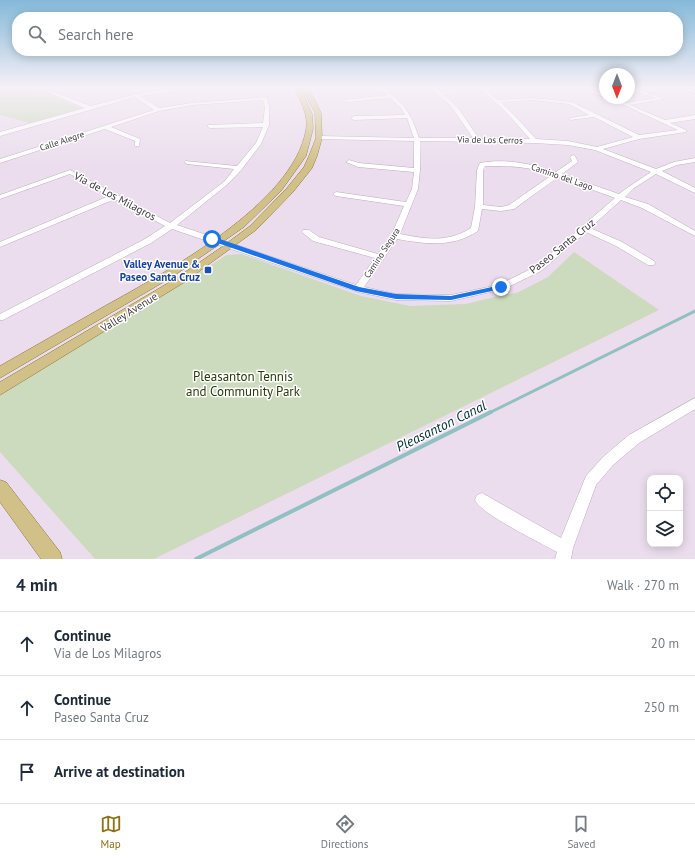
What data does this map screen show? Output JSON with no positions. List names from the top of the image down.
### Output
{
  "streets": {
    "main road": ["Valley Avenue"],
    "street": [
      "Via de Los Cerros",
      "Calle Alegre",
      "Camino del Lago",
      "Via de Los Milagros",
      "Paseo Santa Cruz",
      "Camino Segura"
    ]
  },
  "crossings": [
    ["Via de Los Cerros", "Paseo Santa Cruz"],
    ["Via de Los Cerros", "Camino Segura"],
    ["Via de Los Cerros", "Valley Avenue"],
    ["Camino del Lago", "Paseo Santa Cruz"],
    ["Camino del Lago", "Camino Segura"],
    ["Via de Los Milagros", "Paseo Santa Cruz"],
    ["Via de Los Milagros", "Valley Avenue"],
    ["Paseo Santa Cruz", "Camino Segura"],
    ["Paseo Santa Cruz", "Valley Avenue"]
  ],
  "water": ["Pleasanton Canal"],
  "parks": ["Pleasanton Tennis and Community Park"],
  "places": {
    "transit": ["Valley Avenue & Paseo Santa Cruz"]
  },
  "north": "bottom",
  "page": {
    "search": "Search here",
    "heading": ["4 min", "Walk · 270 m"],
    "list": [
      ["Continue", "Via de Los Milagros", "20 m"],
      ["Continue", "Paseo Santa Cruz", "250 m"],
      "Arrive at destination"
    ],
    "nav": ["Map", "Directions", "Saved"]
  }
}
